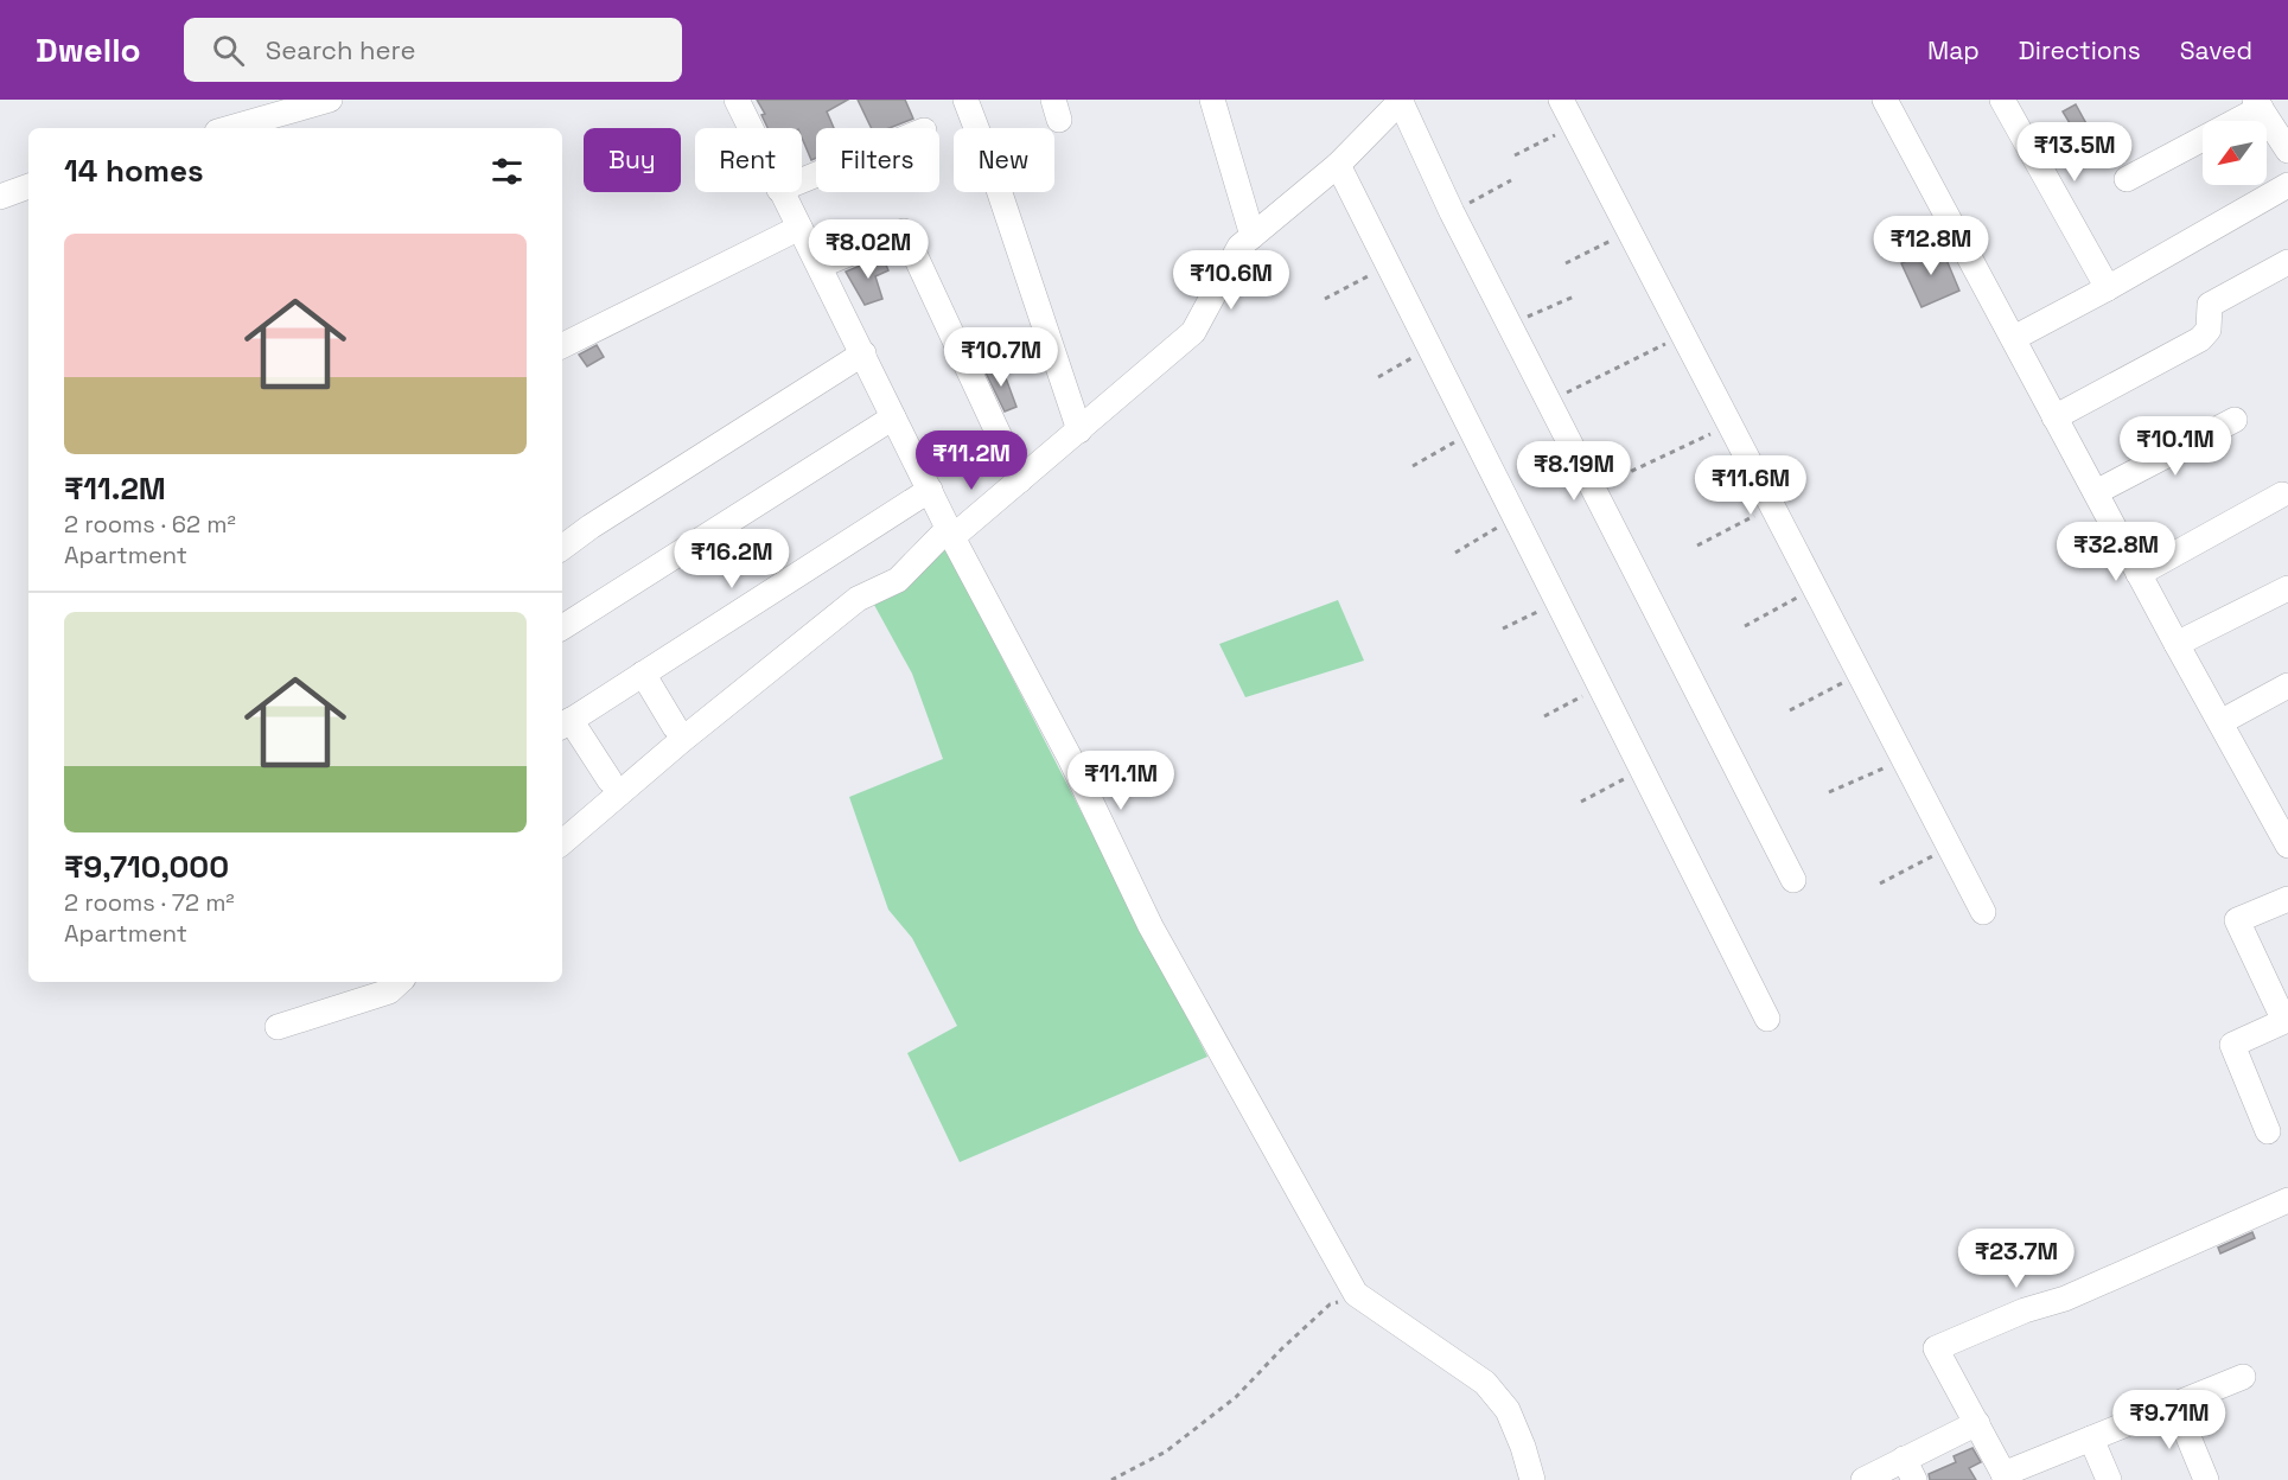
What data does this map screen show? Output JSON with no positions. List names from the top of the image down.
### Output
{
  "north": "bottom left",
  "page": {
    "header": "Dwello",
    "search": "Search here",
    "nav": ["Map", "Directions", "Saved"],
    "price": [
      "₹13.5M",
      "₹12.8M",
      "₹8.02M",
      "₹10.6M",
      "₹10.7M",
      "₹10.1M",
      "₹11.2M",
      "₹8.19M",
      "₹11.6M",
      "₹32.8M",
      "₹16.2M",
      "₹11.1M",
      "₹23.7M",
      "₹9.71M"
    ],
    "chip": [
      "Buy",
      "Rent",
      "Filters",
      "New"
    ],
    "heading": "14 homes",
    "list": [
      {
        "name": "₹11.2M",
        "note": "2 rooms · 62 m² · Apartment"
      },
      {
        "name": "₹9,710,000",
        "note": "2 rooms · 72 m² · Apartment"
      }
    ]
  }
}
